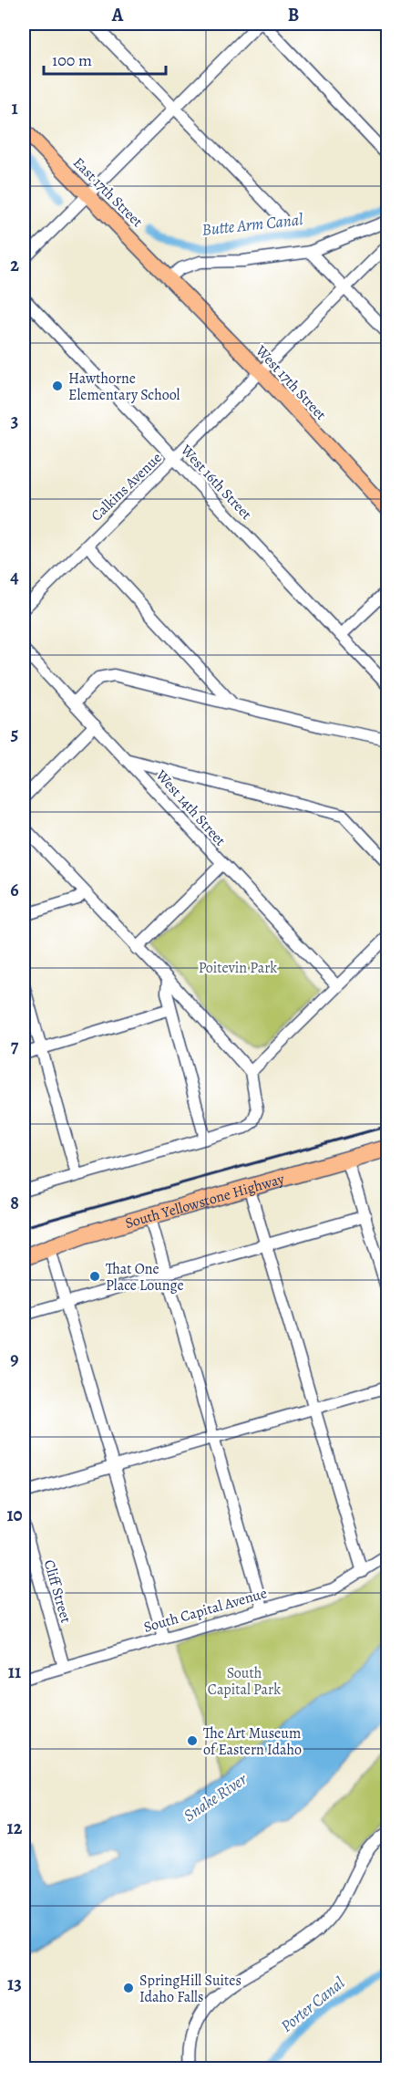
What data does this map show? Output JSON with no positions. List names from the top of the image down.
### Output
{
  "streets": {
    "highway": ["South Yellowstone Highway"],
    "main road": ["East 17th Street", "West 17th Street"],
    "street": [
      "West 16th Street",
      "Calkins Avenue",
      "West 14th Street",
      "Cliff Street",
      "South Capital Avenue"
    ]
  },
  "crossings": [
    ["East 17th Street", "West 17th Street"],
    ["West 17th Street", "Calkins Avenue"],
    ["West 16th Street", "Calkins Avenue"],
    ["Cliff Street", "South Capital Avenue"]
  ],
  "water": ["Butte Arm Canal", "Snake River", "Porter Canal"],
  "parks": ["Poitevin Park", "South Capital Park"],
  "places": [
    "Hawthorne Elementary School",
    "That One Place Lounge",
    "The Art Museum of Eastern Idaho",
    "SpringHill Suites Idaho Falls"
  ],
  "scale_bar": "100 m",
  "grid": {
    "columns": ["A", "B"],
    "rows": [
      "1",
      "2",
      "3",
      "4",
      "5",
      "6",
      "7",
      "8",
      "9",
      "10",
      "11",
      "12",
      "13"
    ]
  }
}
